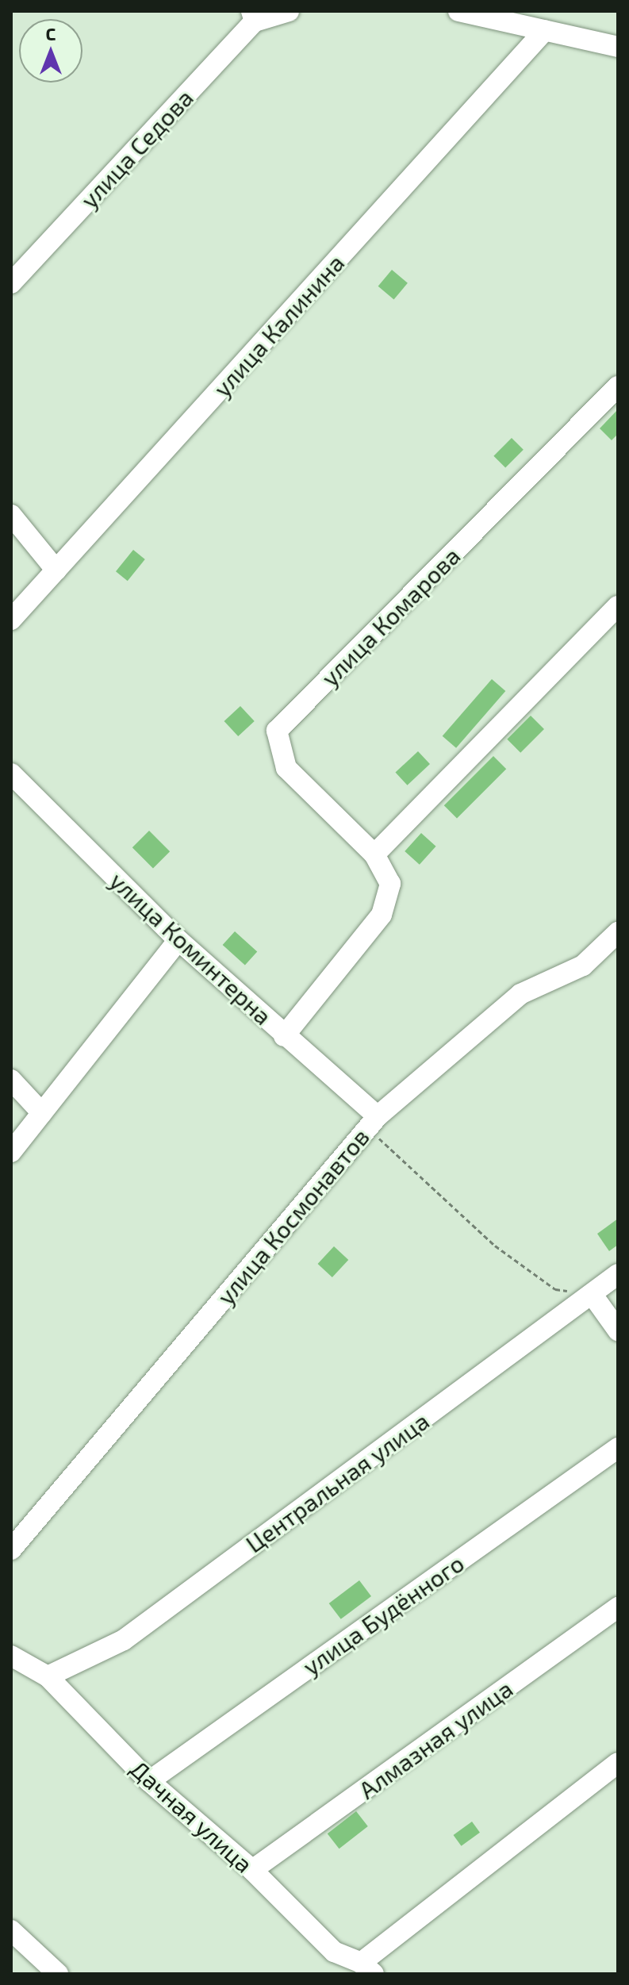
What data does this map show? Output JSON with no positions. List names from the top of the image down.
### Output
{
  "streets": {
    "street": [
      "улица Седова",
      "улица Калинина",
      "улица Комарова",
      "улица Коминтерна",
      "улица Космонавтов",
      "Центральная улица",
      "улица Будённого",
      "Алмазная улица",
      "Дачная улица"
    ]
  },
  "crossings": [
    ["улица Комарова", "улица Коминтерна"],
    ["улица Коминтерна", "улица Космонавтов"],
    ["Центральная улица", "Дачная улица"],
    ["улица Будённого", "Дачная улица"],
    ["Алмазная улица", "Дачная улица"]
  ],
  "north": "top"
}
